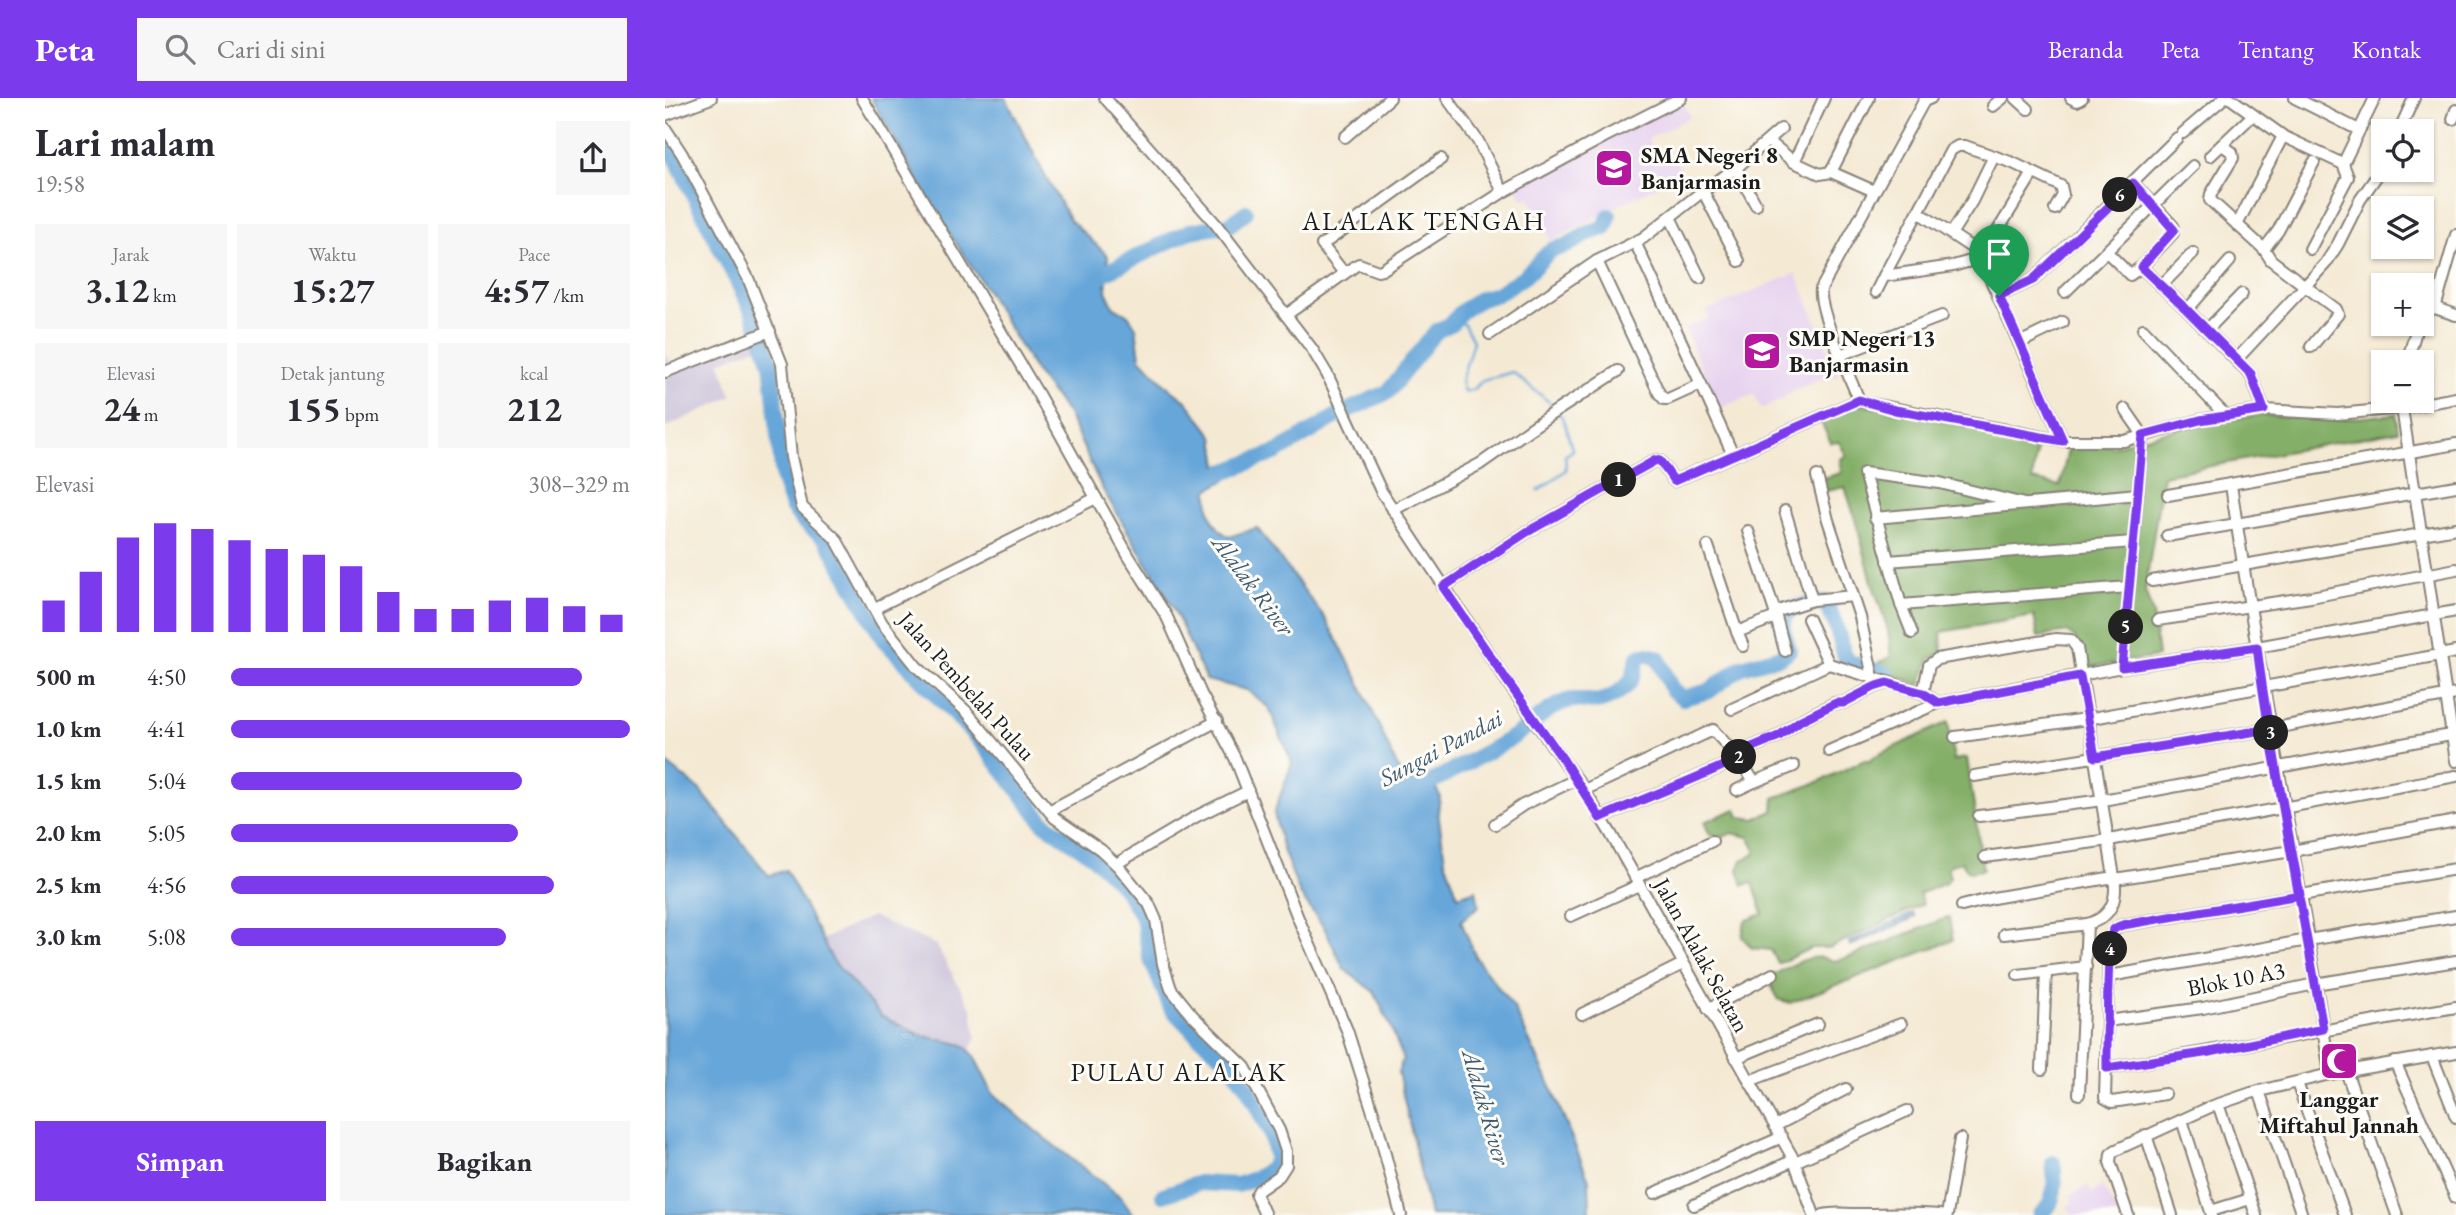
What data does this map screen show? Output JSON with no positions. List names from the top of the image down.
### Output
{
  "streets": {
    "street": ["Jalan Pembelah Pulau", "Jalan Alalak Selatan", "Blok 10 A3"]
  },
  "districts": ["ALALAK TENGAH", "PULAU ALALAK"],
  "water": ["Alalak River", "Sungai Pandai"],
  "places": {
    "school or university": ["SMA Negeri 8 Banjarmasin", "SMP Negeri 13 Banjarmasin"],
    "mosque": ["Langgar Miftahul Jannah"]
  },
  "page": {
    "header": "Peta",
    "search": "Cari di sini",
    "nav": [
      "Beranda",
      "Peta",
      "Tentang",
      "Kontak"
    ],
    "heading": ["Lari malam", "19:58"],
    "map_buttons": ["+", "−"],
    "pins": [
      "6",
      "1",
      "5",
      "3",
      "2",
      "4"
    ],
    "stats": [
      ["Jarak", "3.12 km"],
      ["Waktu", "15:27"],
      ["Pace", "4:57 /km"],
      ["Elevasi", "24 m"],
      ["Detak jantung", "155 bpm"],
      ["kcal", "212"]
    ],
    "chart": ["Elevasi", "308–329 m"],
    "list": [
      {
        "name": "500 m",
        "note": "4:50"
      },
      {
        "name": "1.0 km",
        "note": "4:41"
      },
      {
        "name": "1.5 km",
        "note": "5:04"
      },
      {
        "name": "2.0 km",
        "note": "5:05"
      },
      {
        "name": "2.5 km",
        "note": "4:56"
      },
      {
        "name": "3.0 km",
        "note": "5:08"
      }
    ],
    "buttons": ["Simpan", "Bagikan"]
  }
}
